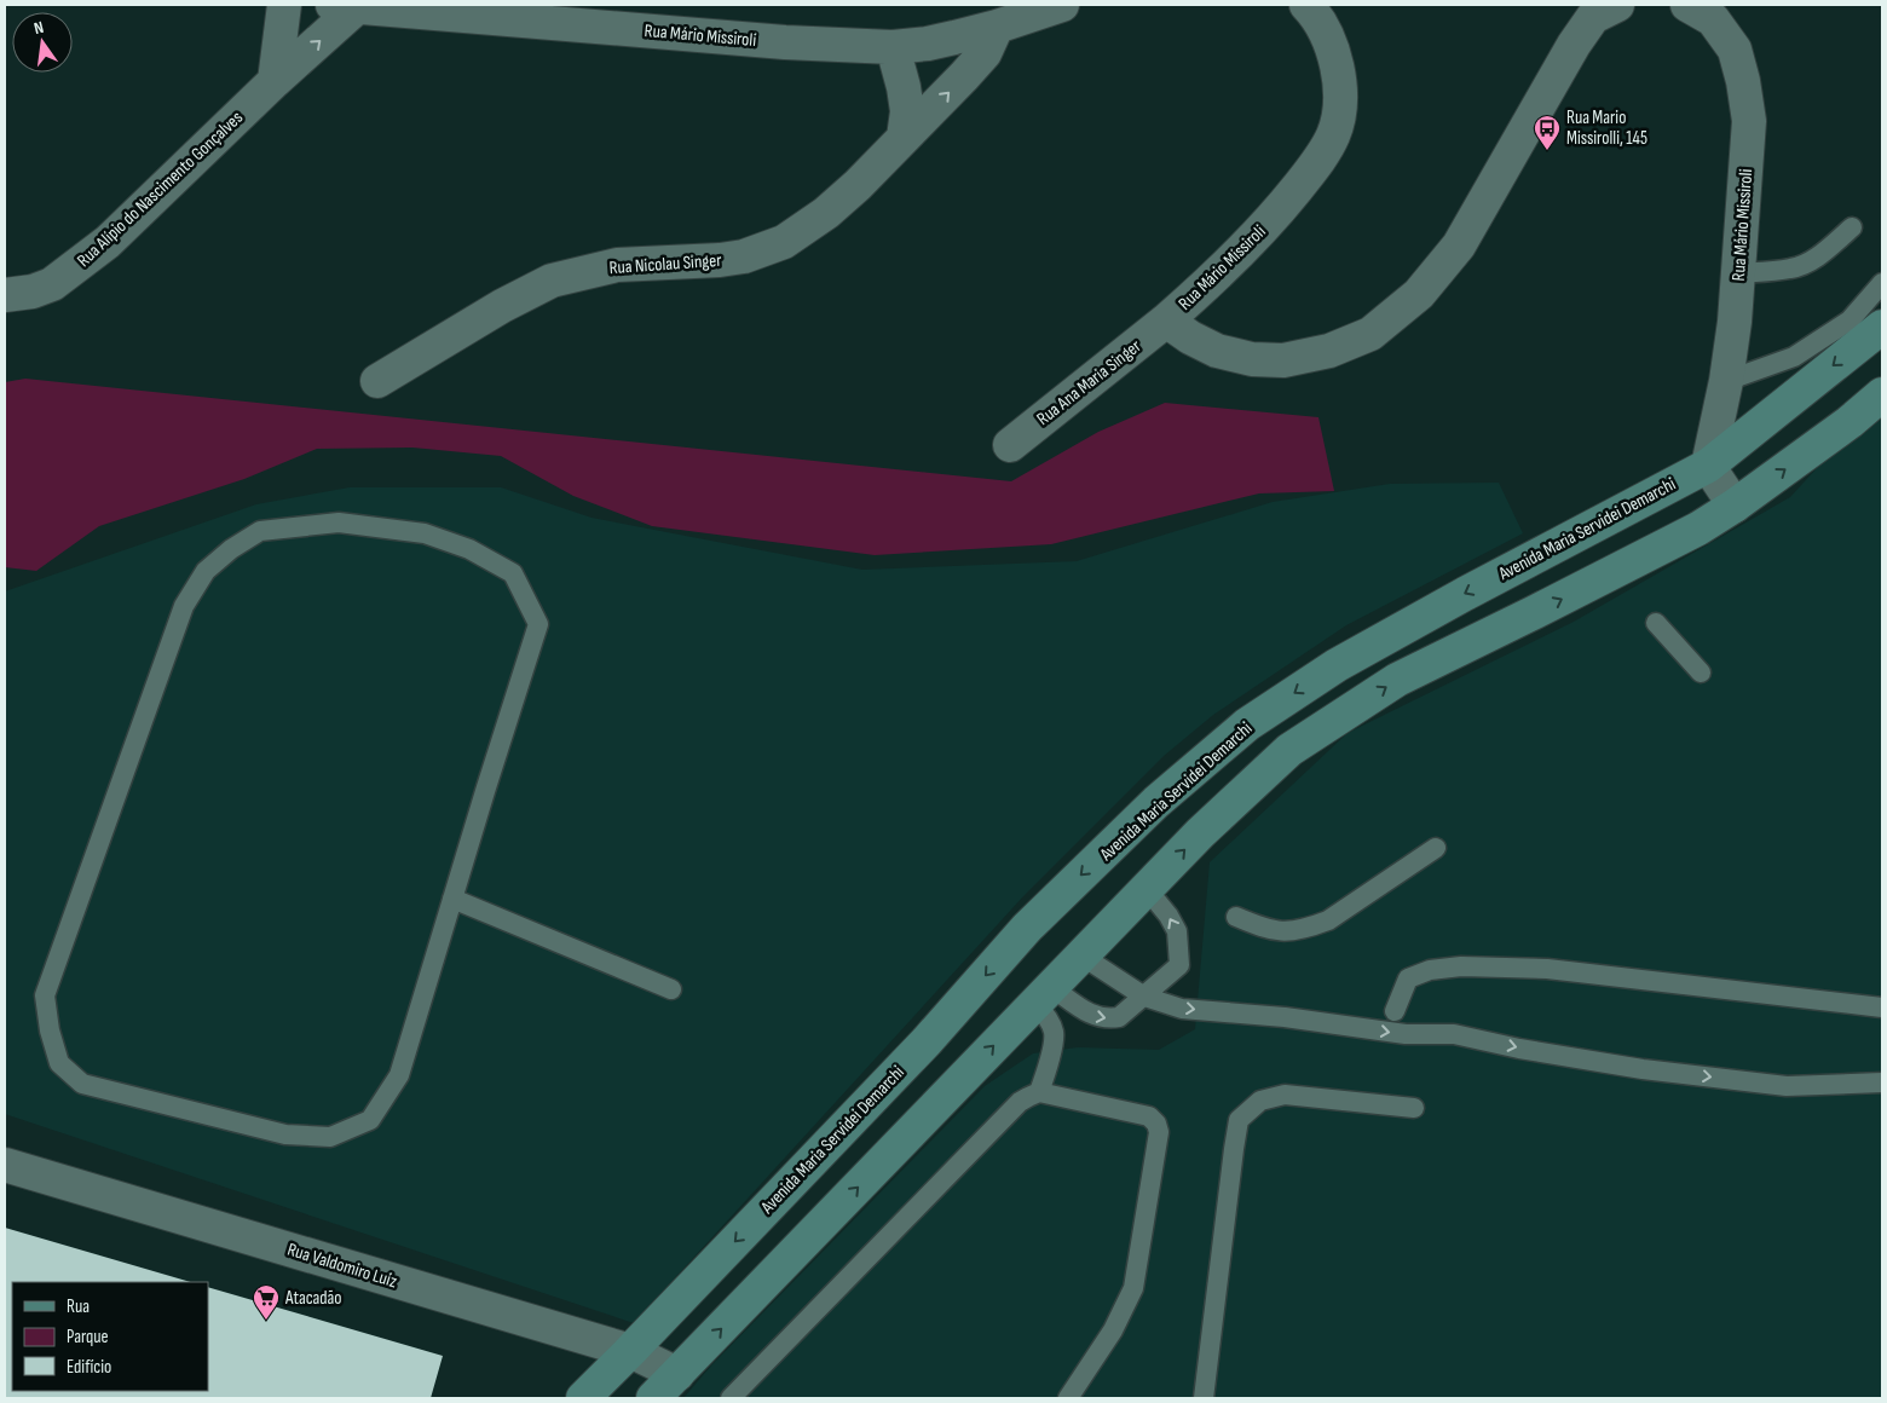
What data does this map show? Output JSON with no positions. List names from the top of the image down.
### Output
{
  "streets": {
    "main road": ["Avenida Maria Servidei Demarchi"],
    "street": [
      "Rua Mário Missiroli",
      "Rua Alípio do Nascimento Gonçalves",
      "Rua Nicolau Singer",
      "Rua Ana Maria Singer",
      "Rua Valdomiro Luíz"
    ]
  },
  "crossings": [
    ["Rua Mário Missiroli", "Rua Alípio do Nascimento Gonçalves"],
    ["Rua Mário Missiroli", "Rua Nicolau Singer"],
    ["Rua Mário Missiroli", "Rua Ana Maria Singer"],
    ["Rua Mário Missiroli", "Avenida Maria Servidei Demarchi"],
    ["Avenida Maria Servidei Demarchi", "Rua Valdomiro Luíz"]
  ],
  "places": {
    "bus stop": ["Rua Mario Missirolli, 145"],
    "supermarket": ["Atacadão"]
  },
  "legend": ["Rua", "Parque", "Edifício"],
  "north": "top"
}
